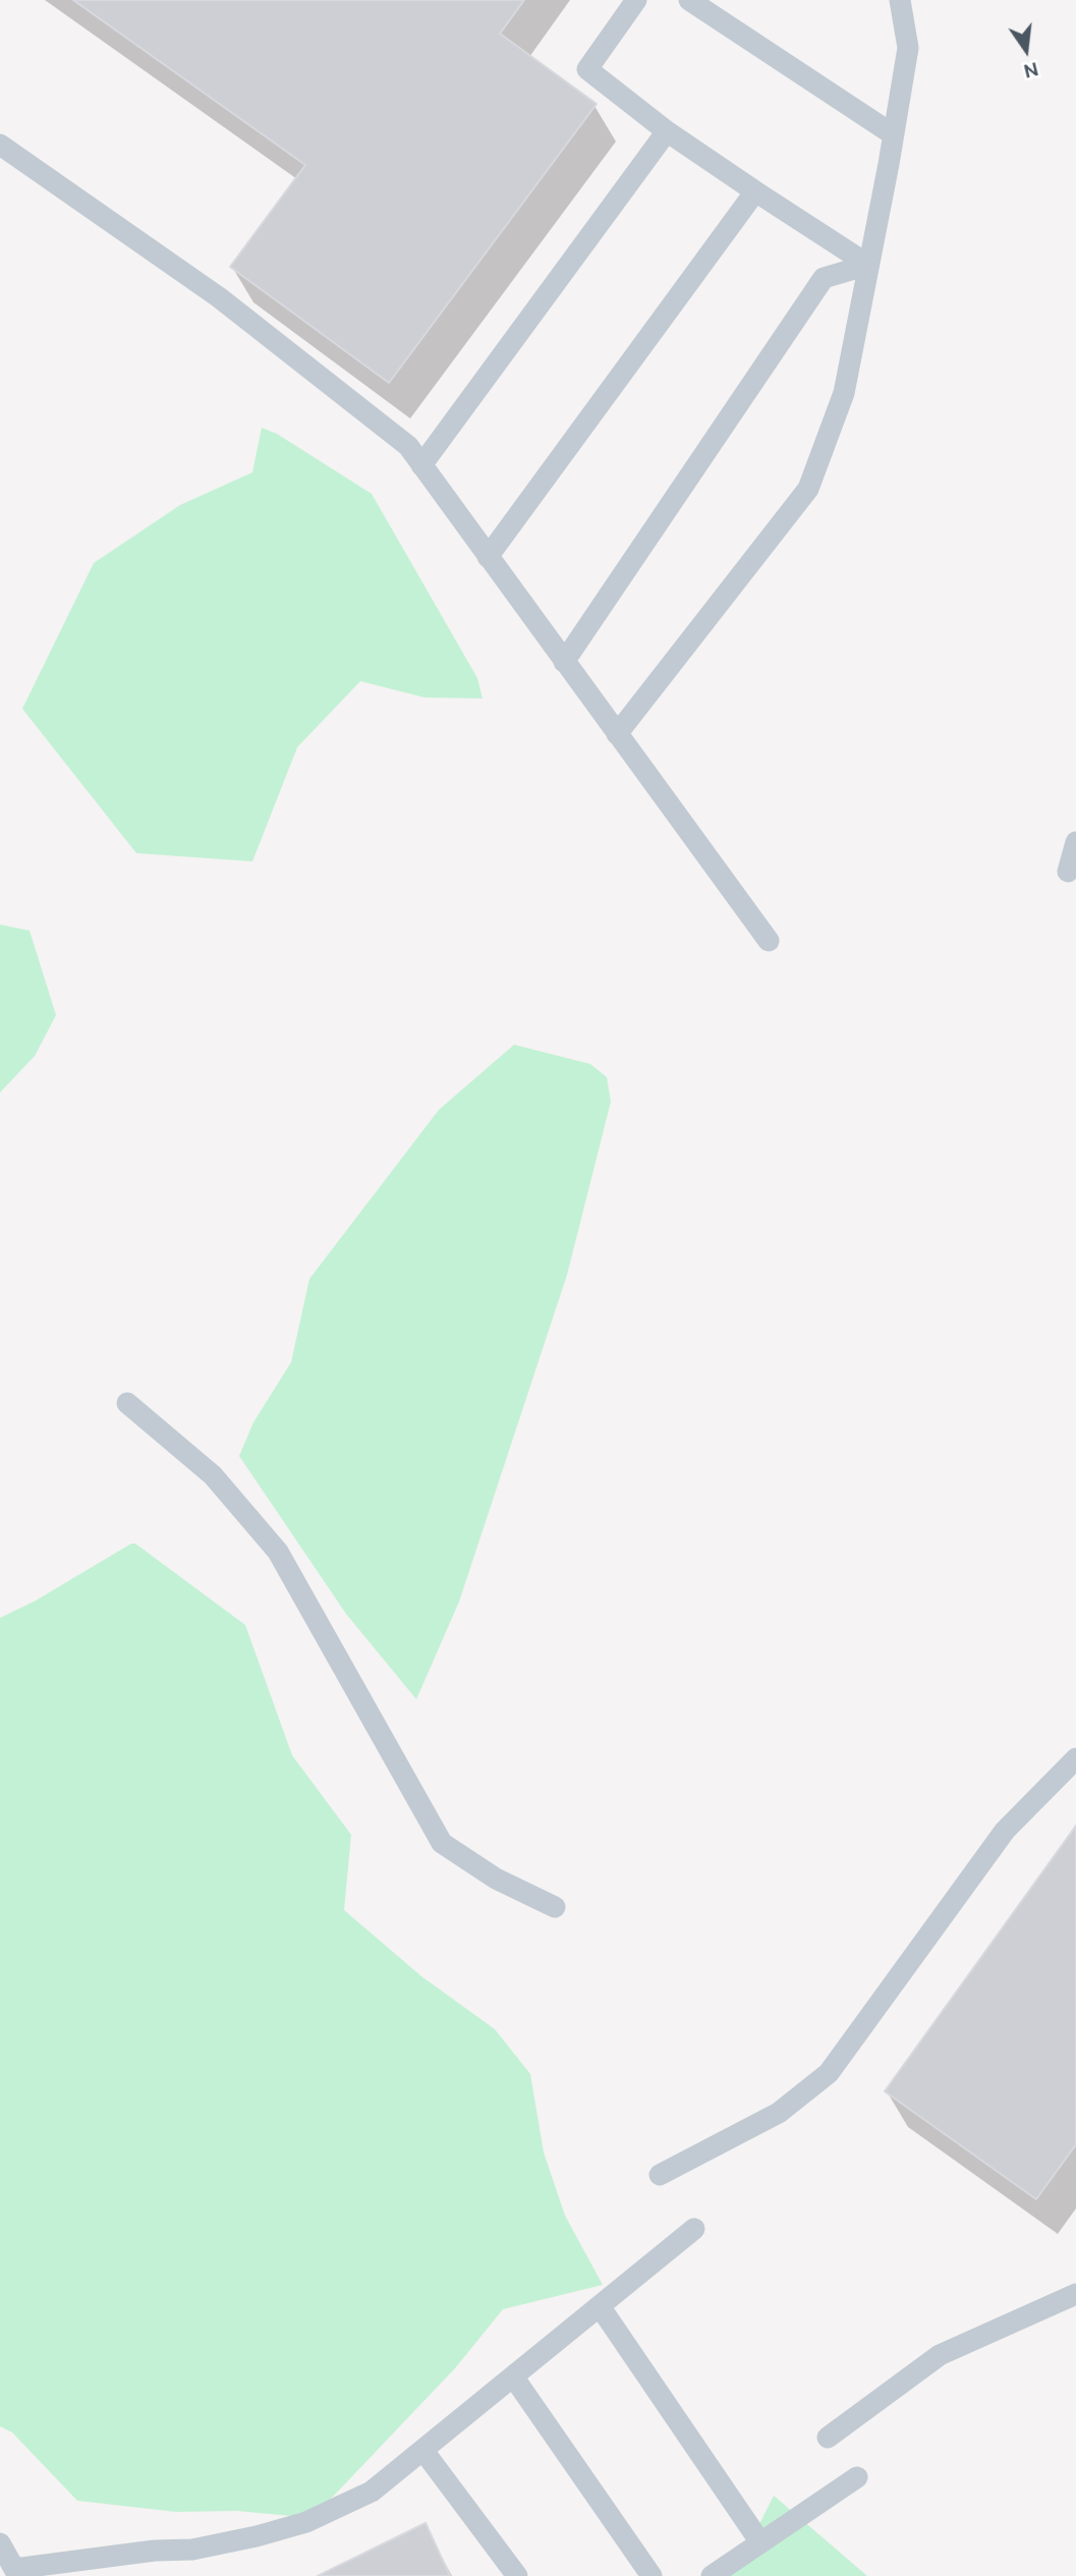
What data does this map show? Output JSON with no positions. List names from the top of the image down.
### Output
{
  "north": "bottom"
}
